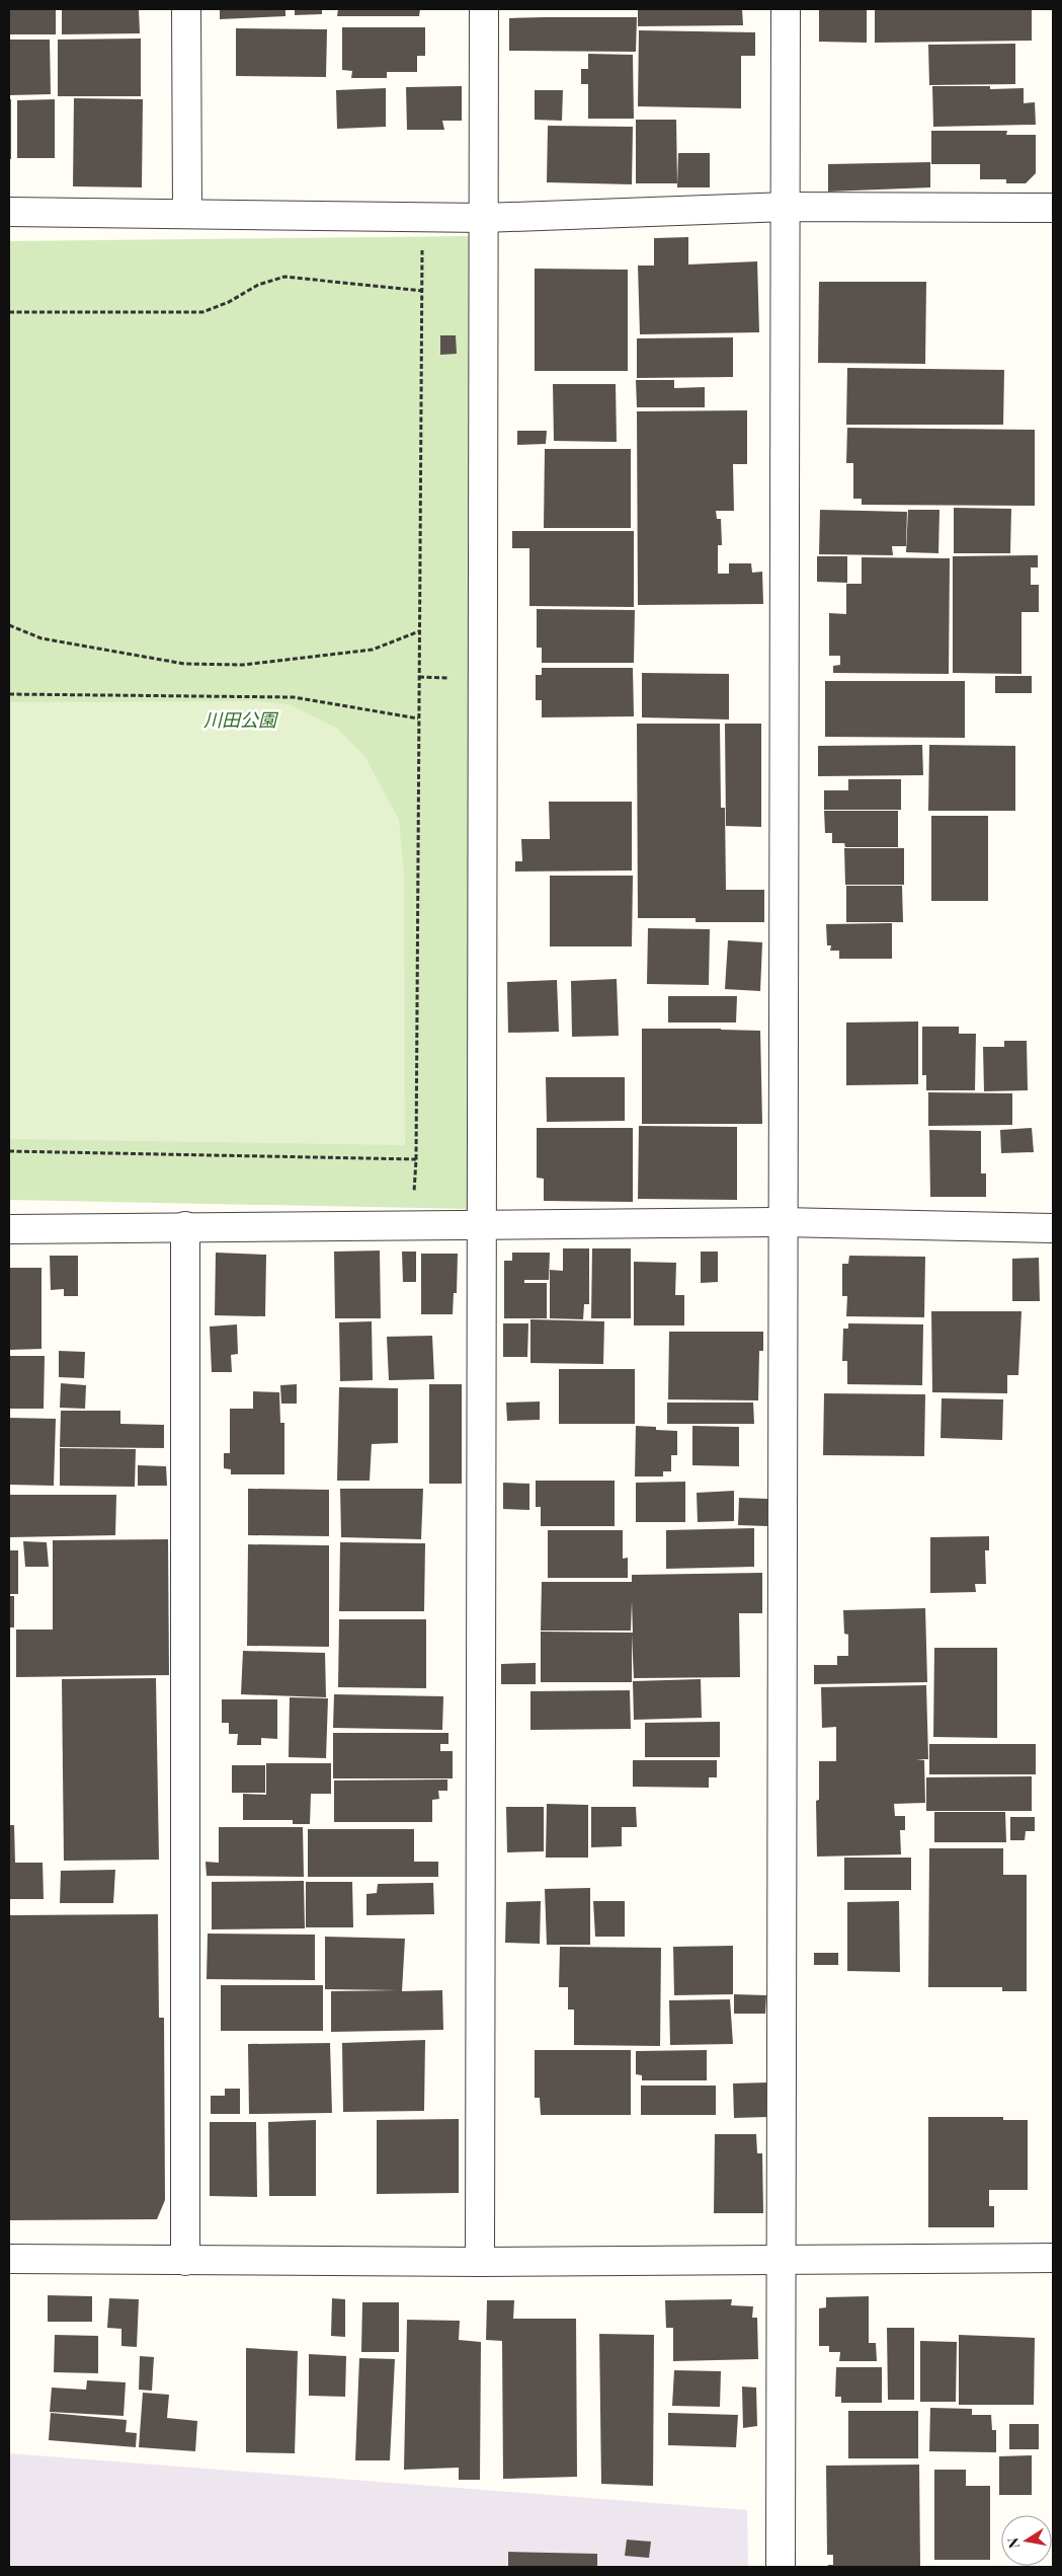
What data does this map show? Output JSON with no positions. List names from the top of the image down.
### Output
{
  "parks": ["川田公園"],
  "north": "left"
}
